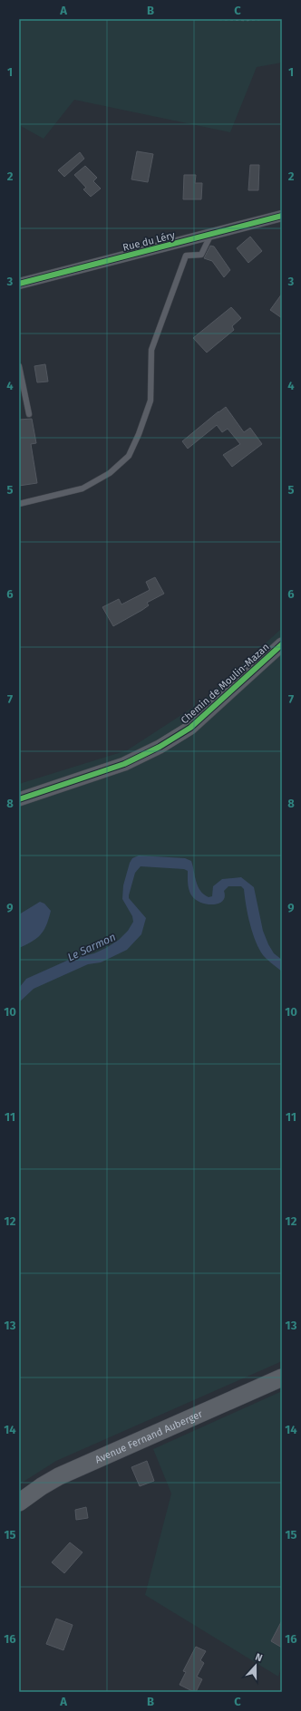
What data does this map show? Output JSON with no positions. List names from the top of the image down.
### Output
{
  "streets": {
    "main road": ["Avenue Fernand Auberger"],
    "street": ["Rue du Léry", "Chemin de Moulin-Mazan"]
  },
  "water": ["Le Sarmon"],
  "north": "top",
  "grid": {
    "columns": ["A", "B", "C"],
    "rows": [
      "1",
      "2",
      "3",
      "4",
      "5",
      "6",
      "7",
      "8",
      "9",
      "10",
      "11",
      "12",
      "13",
      "14",
      "15",
      "16"
    ]
  }
}
